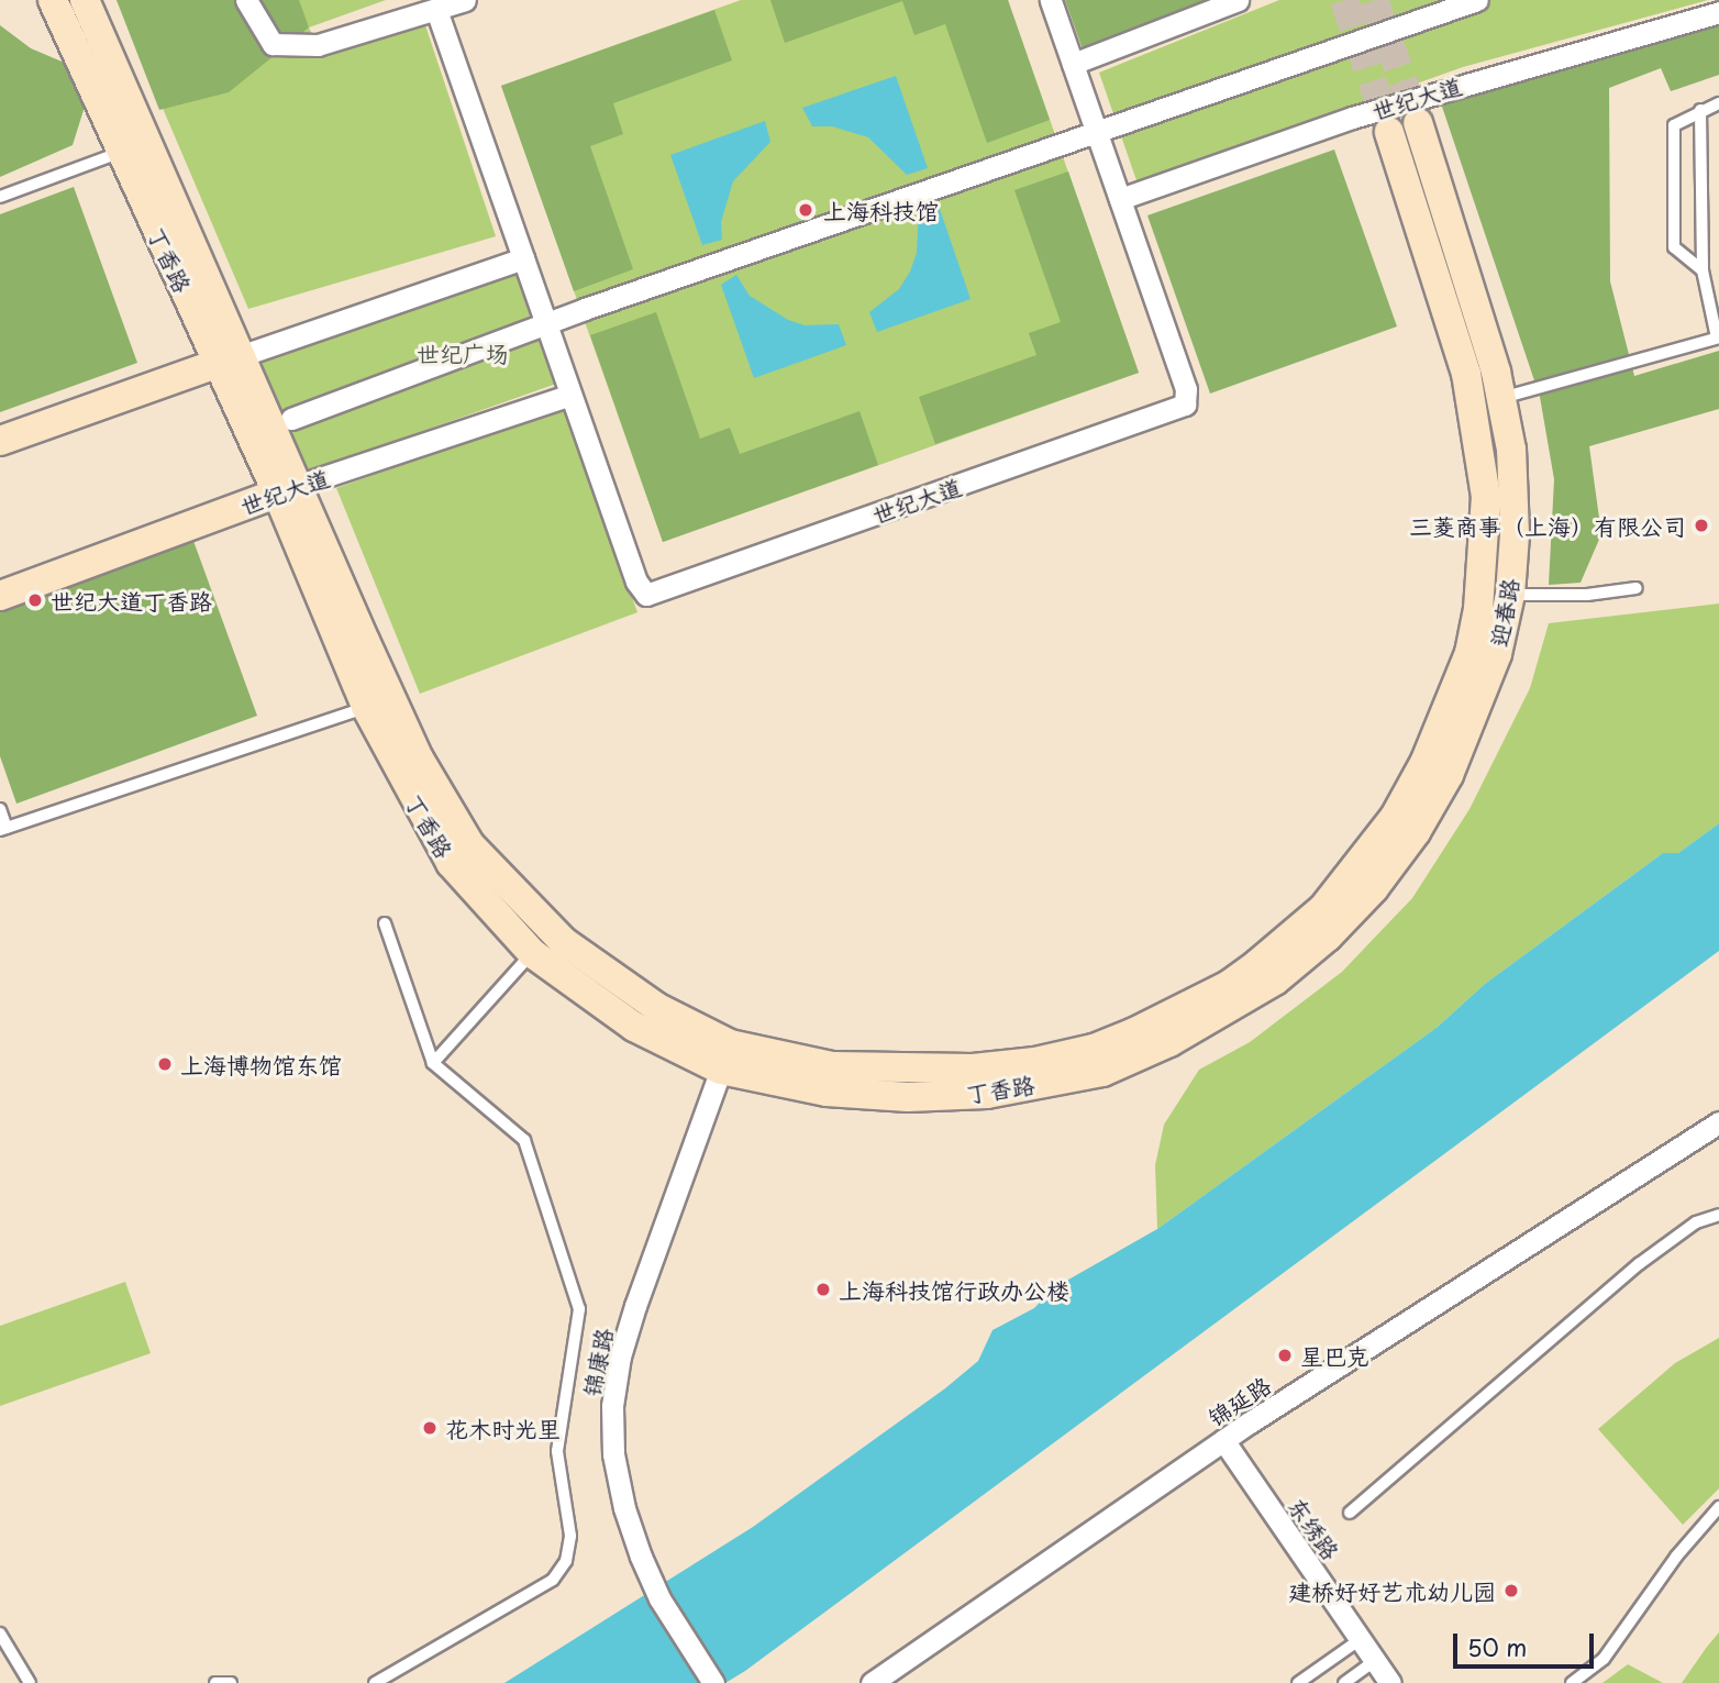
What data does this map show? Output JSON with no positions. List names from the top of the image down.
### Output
{
  "streets": {
    "street": [
      "世纪大道",
      "丁香路",
      "迎春路",
      "锦康路",
      "锦延路",
      "东绣路"
    ]
  },
  "crossings": [
    ["世纪大道", "丁香路"],
    ["丁香路", "迎春路"],
    ["丁香路", "锦康路"],
    ["锦延路", "东绣路"]
  ],
  "parks": ["世纪广场"],
  "places": [
    "上海科技馆",
    "三菱商事（上海）有限公司",
    "世纪大道丁香路",
    "上海博物馆东馆",
    "上海科技馆行政办公楼",
    "星巴克",
    "花木时光里",
    "建桥好好艺术幼儿园"
  ],
  "scale_bar": "50 m"
}
